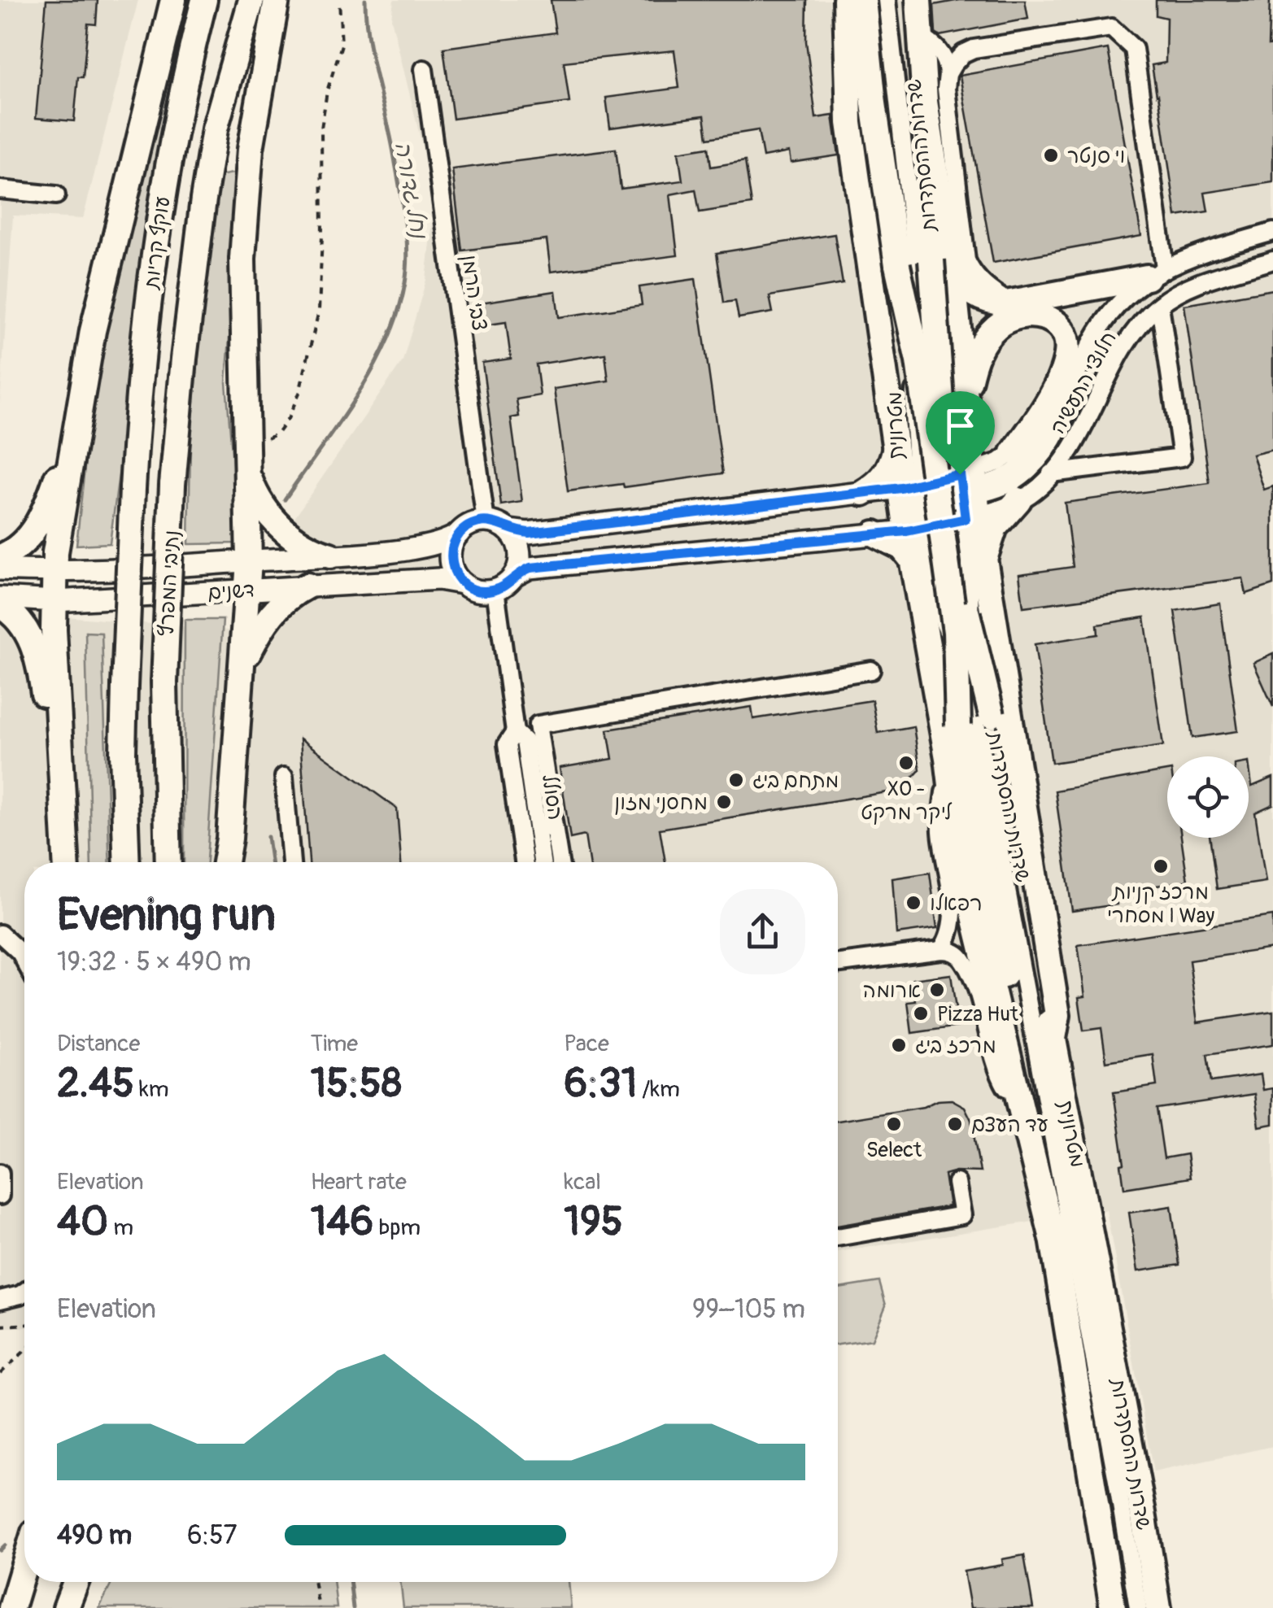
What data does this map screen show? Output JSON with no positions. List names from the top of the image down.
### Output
{
  "streets": {
    "highway": ["שדרות ההסתדרות", "עוקף קריות", "נתיבי המפרץ"],
    "main road": ["דשנים"],
    "street": [
      "צבי הרמן",
      "חלוצי התעשיה",
      "מטרונית",
      "הסולל"
    ]
  },
  "crossings": [
    ["עוקף קריות", "נתיבי המפרץ"],
    ["צבי הרמן", "דשנים"],
    ["צבי הרמן", "הסולל"],
    ["חלוצי התעשיה", "מטרונית"],
    ["דשנים", "הסולל"]
  ],
  "water": ["נחל גדורה"],
  "places": [
    "וי סנטר",
    "XO - ליקר מרקט",
    "מתחם ביג",
    "מחסני מזון",
    "מרכז קניות מסחרי I Way",
    "רפאלו",
    "ארומה",
    "Pizza Hut",
    "מרכז ביג",
    "Select",
    "עד העצם"
  ],
  "page": {
    "heading": ["Evening run", "19:32 · 5 × 490 m"],
    "stats": [
      ["Distance", "2.45 km"],
      ["Time", "15:58"],
      ["Pace", "6:31 /km"],
      ["Elevation", "40 m"],
      ["Heart rate", "146 bpm"],
      ["kcal", "195"]
    ],
    "chart": ["Elevation", "99–105 m"],
    "list": [
      {
        "name": "490 m",
        "note": "6:57"
      }
    ]
  }
}
